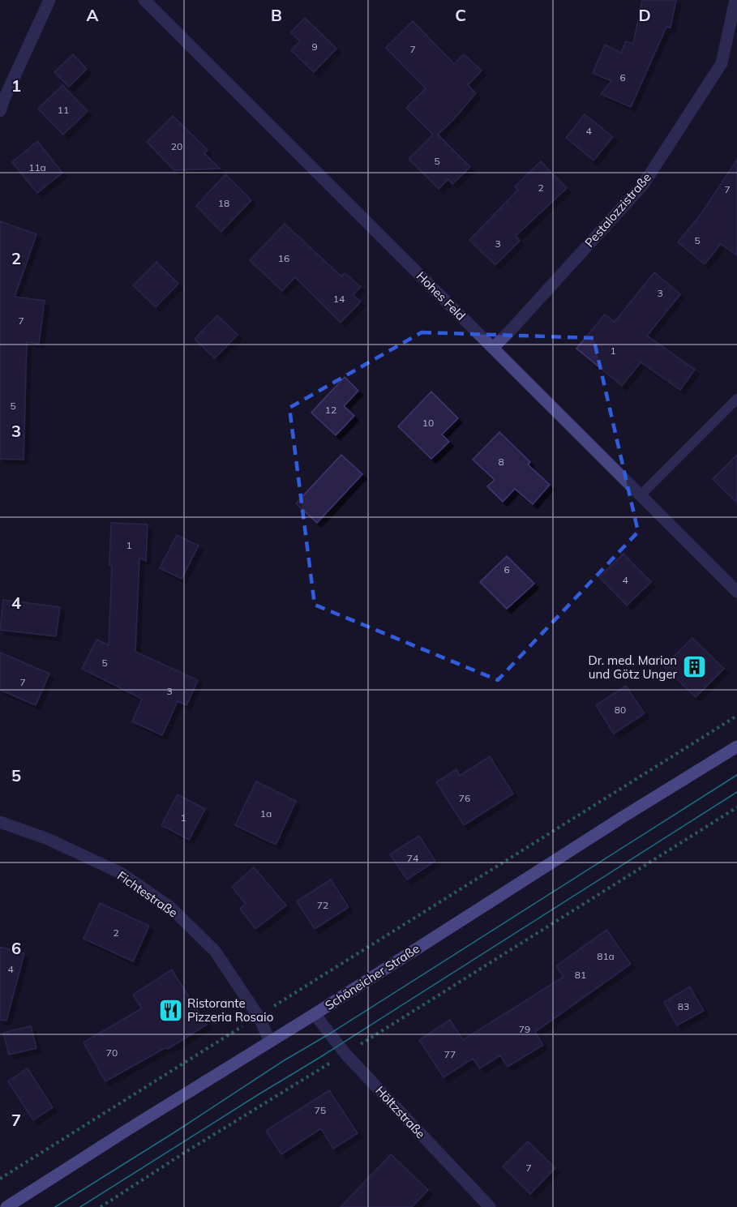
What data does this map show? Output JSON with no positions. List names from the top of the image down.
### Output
{
  "streets": {
    "main road": ["Schöneicher Straße"],
    "street": [
      "Pestalozzistraße",
      "Hohes Feld",
      "Fichtestraße",
      "Höltzstraße"
    ]
  },
  "crossings": [
    ["Pestalozzistraße", "Hohes Feld"],
    ["Fichtestraße", "Schöneicher Straße"],
    ["Schöneicher Straße", "Höltzstraße"]
  ],
  "places": {
    "building": ["Dr. med. Marion und Götz Unger"],
    "restaurant": ["Ristorante Pizzeria Rosaio"]
  },
  "house_numbers": [
    "9",
    "7",
    "6",
    "11",
    "4",
    "20",
    "5",
    "11a",
    "2",
    "7",
    "18",
    "5",
    "3",
    "16",
    "3",
    "14",
    "7",
    "1",
    "5",
    "12",
    "10",
    "8",
    "1",
    "6",
    "4",
    "5",
    "7",
    "3",
    "80",
    "76",
    "1a",
    "1",
    "74",
    "72",
    "2",
    "81a",
    "4",
    "81",
    "83",
    "79",
    "70",
    "77",
    "75",
    "7"
  ],
  "grid": {
    "columns": [
      "A",
      "B",
      "C",
      "D"
    ],
    "rows": [
      "1",
      "2",
      "3",
      "4",
      "5",
      "6",
      "7"
    ]
  }
}
